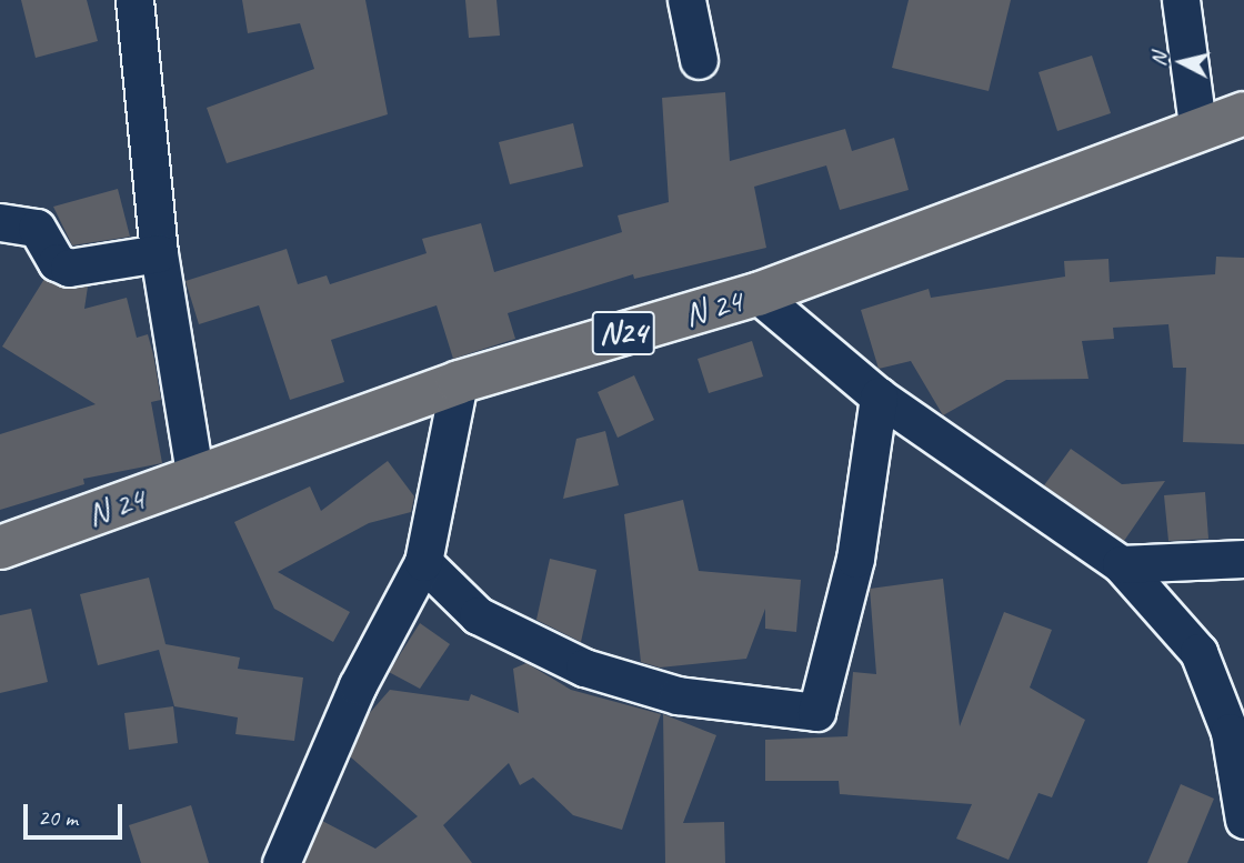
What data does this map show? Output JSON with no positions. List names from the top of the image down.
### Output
{
  "streets": {
    "main road": ["N 24", "N24"]
  },
  "scale_bar": "20 m",
  "north": "left"
}
